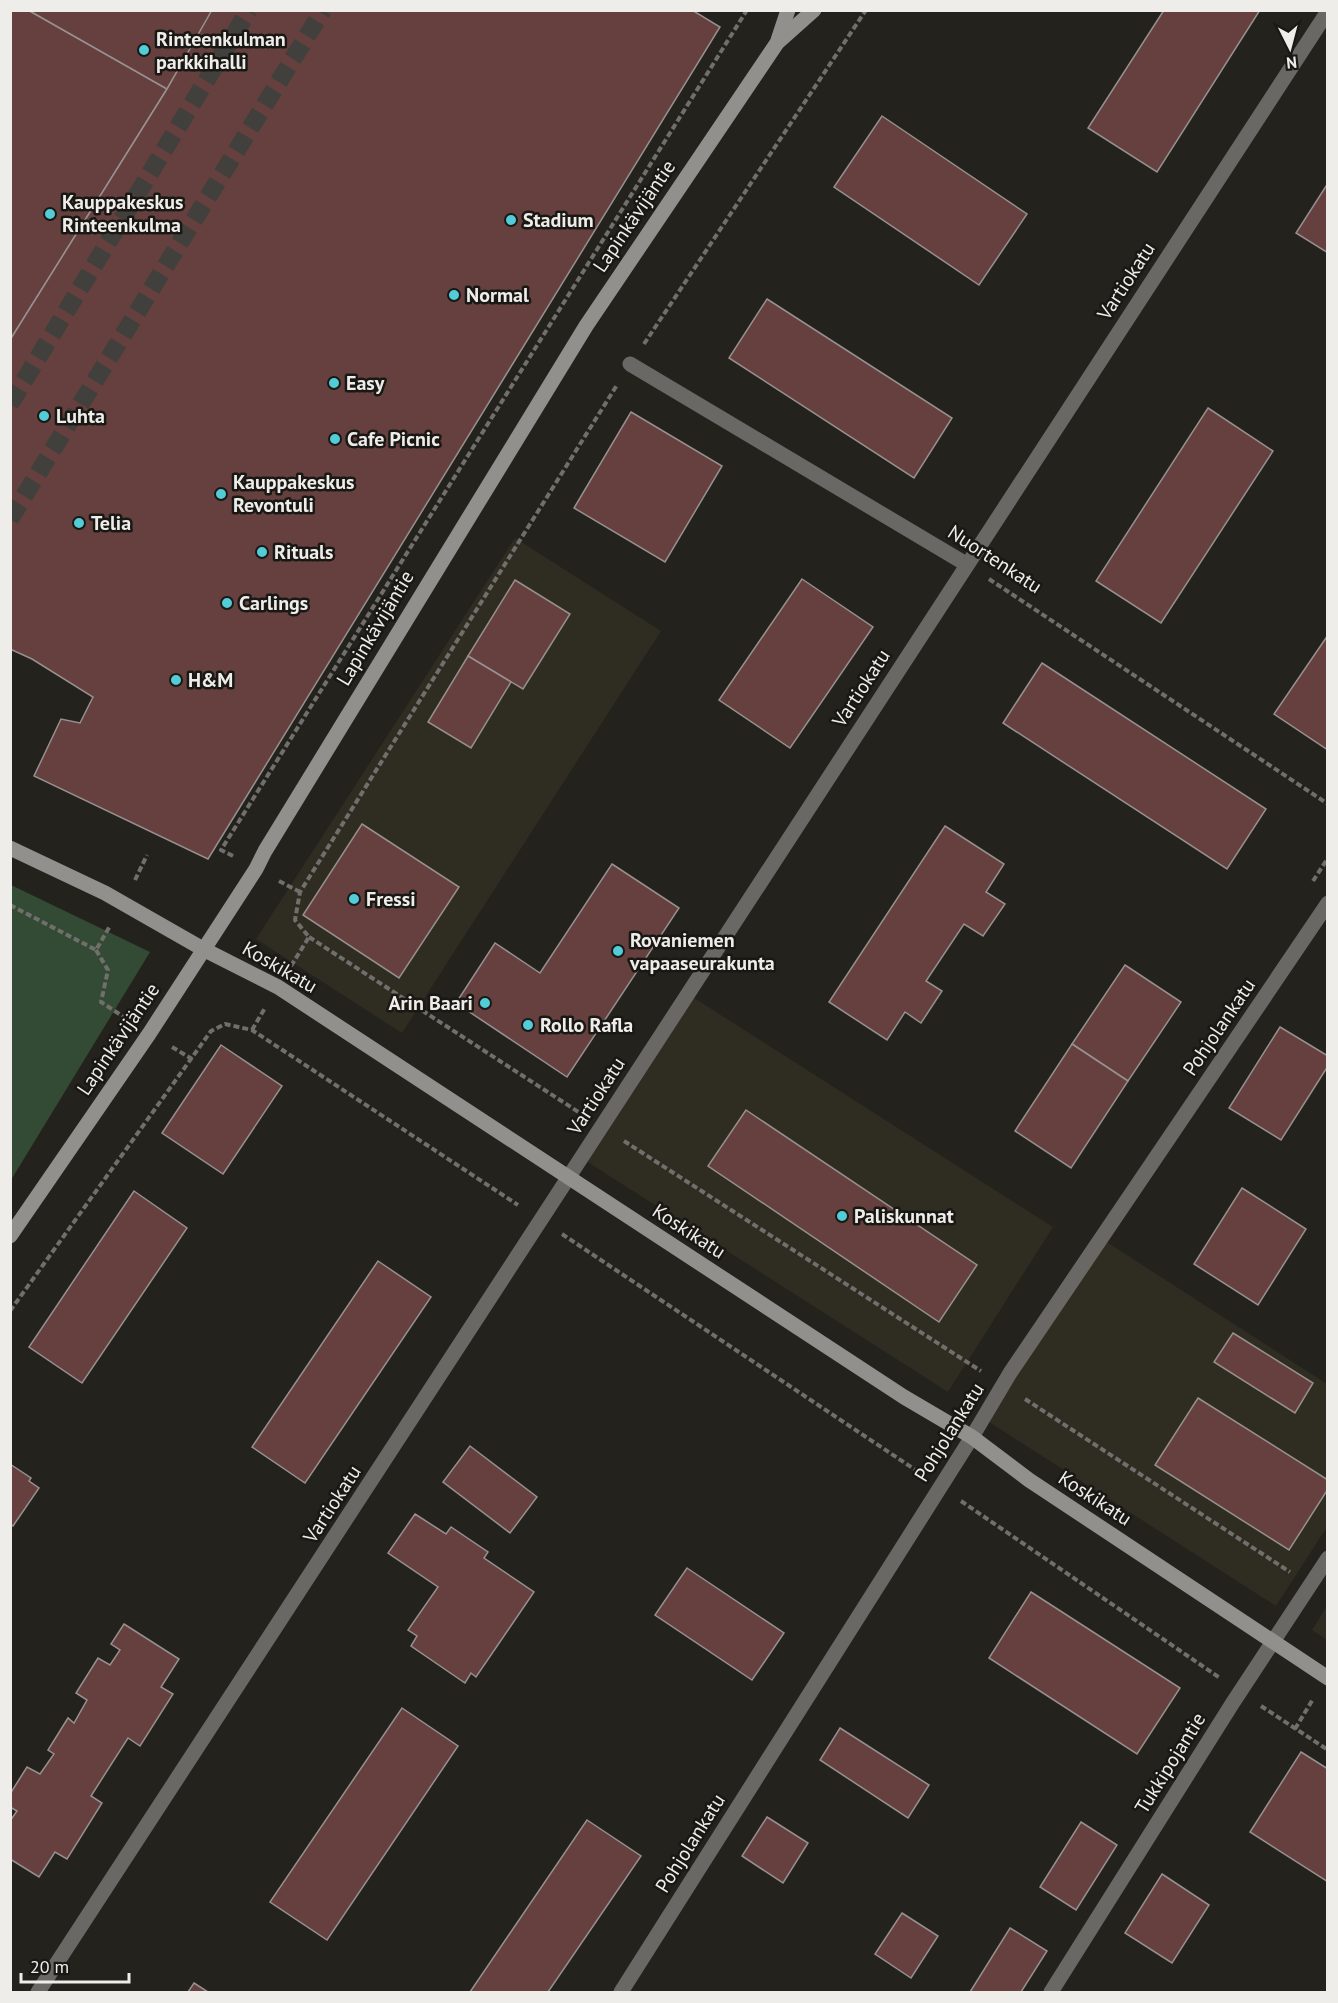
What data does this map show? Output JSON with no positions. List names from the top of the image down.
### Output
{
  "streets": {
    "main road": ["Lapinkävijäntie", "Koskikatu"],
    "street": [
      "Vartiokatu",
      "Nuortenkatu",
      "Pohjolankatu",
      "Tukkipojantie"
    ]
  },
  "crossings": [
    ["Lapinkävijäntie", "Koskikatu"],
    ["Vartiokatu", "Nuortenkatu"],
    ["Vartiokatu", "Koskikatu"],
    ["Koskikatu", "Pohjolankatu"],
    ["Koskikatu", "Tukkipojantie"]
  ],
  "places": [
    "Rinteenkulman parkkihalli",
    "Kauppakeskus Rinteenkulma",
    "Stadium",
    "Normal",
    "Easy",
    "Luhta",
    "Cafe Picnic",
    "Kauppakeskus Revontuli",
    "Telia",
    "Rituals",
    "Carlings",
    "H&M",
    "Fressi",
    "Rovaniemen vapaaseurakunta",
    "Arin Baari",
    "Rollo Rafla",
    "Paliskunnat"
  ],
  "scale_bar": "20 m",
  "north": "bottom"
}
